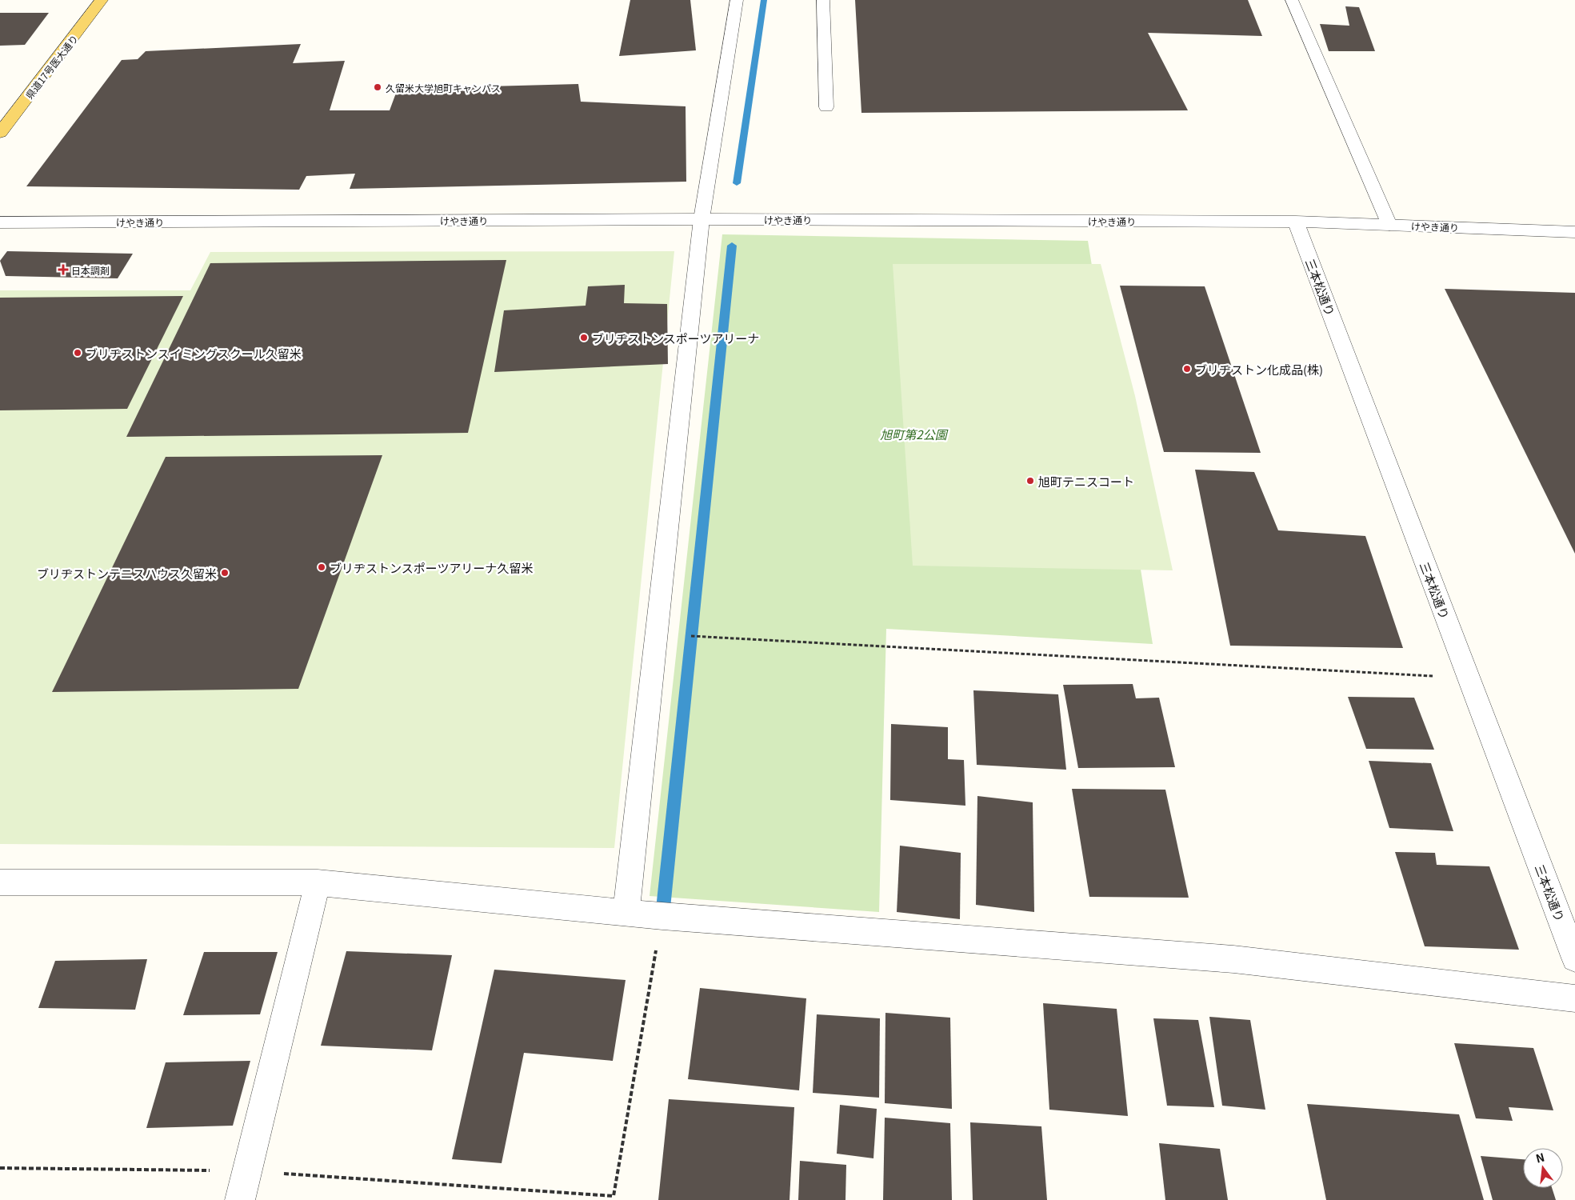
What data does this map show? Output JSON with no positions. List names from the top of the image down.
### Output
{
  "streets": {
    "main road": ["県道17号医大通り"],
    "street": ["けやき通り", "三本松通り"]
  },
  "crossings": [
    ["けやき通り", "三本松通り"]
  ],
  "parks": ["旭町第2公園"],
  "places": {
    "other": [
      "久留米大学旭町キャンパス",
      "ブリヂストンスポーツアリーナ",
      "ブリヂストンスイミングスクール久留米",
      "ブリヂストン化成品(株)",
      "旭町テニスコート",
      "ブリヂストンスポーツアリーナ久留米",
      "ブリヂストンテニスハウス久留米"
    ],
    "health": ["日本調剤"]
  },
  "north": "top"
}
